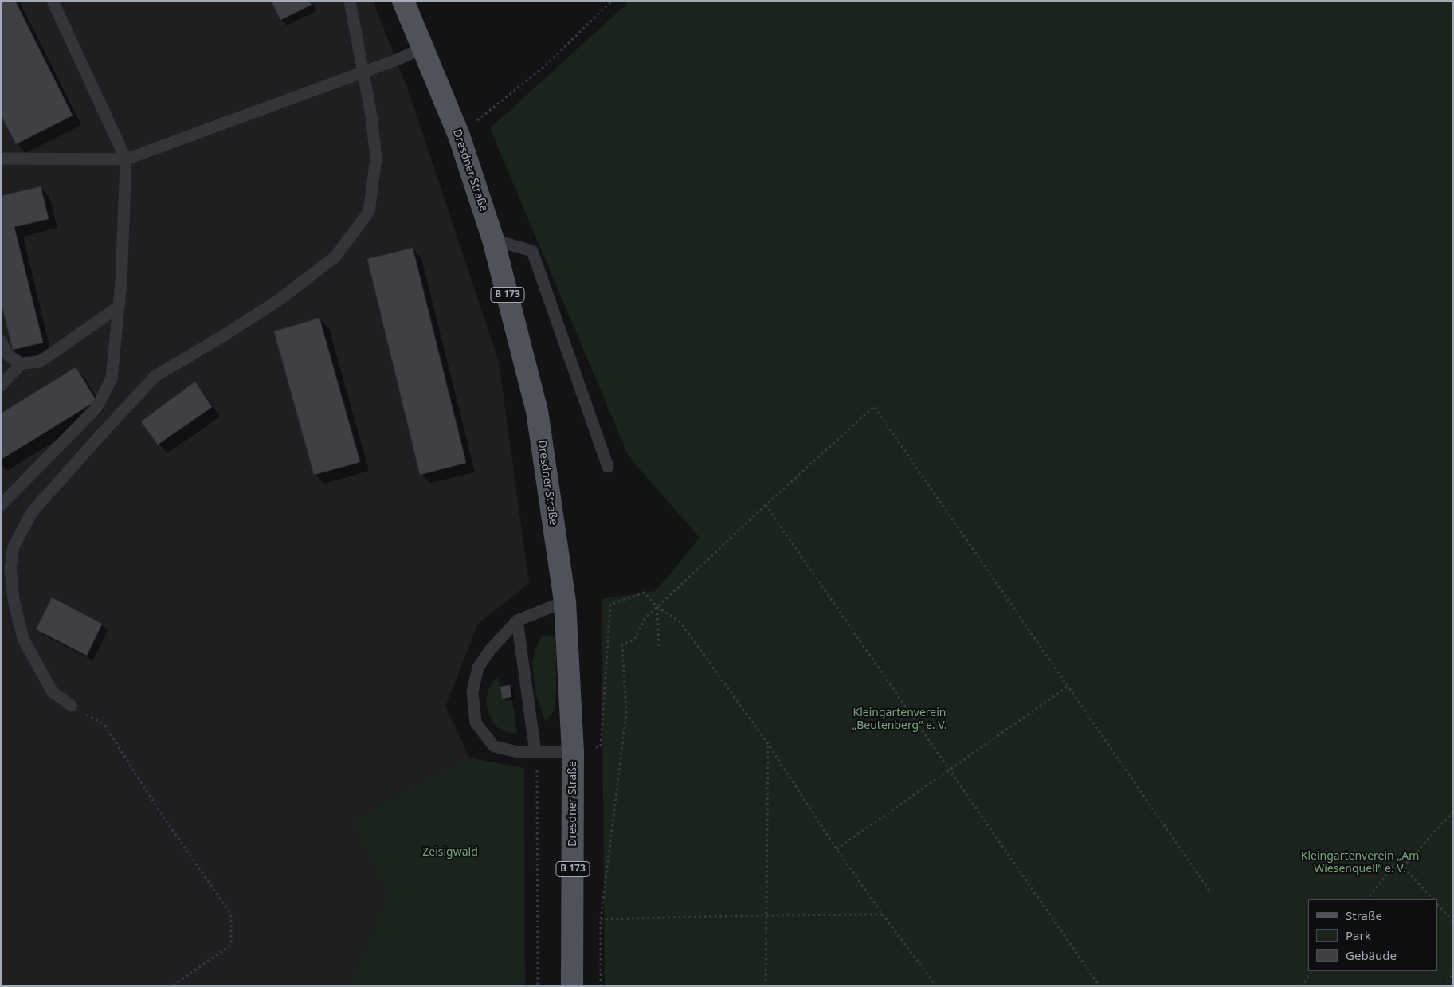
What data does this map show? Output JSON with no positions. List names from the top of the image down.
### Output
{
  "streets": {
    "main road": ["Dresdner Straße", "B 173"]
  },
  "parks": ["Kleingartenverein „Beutenberg“ e. V.", "Zeisigwald", "Kleingartenverein „Am Wiesenquell“ e. V."],
  "legend": ["Straße", "Park", "Gebäude"]
}
